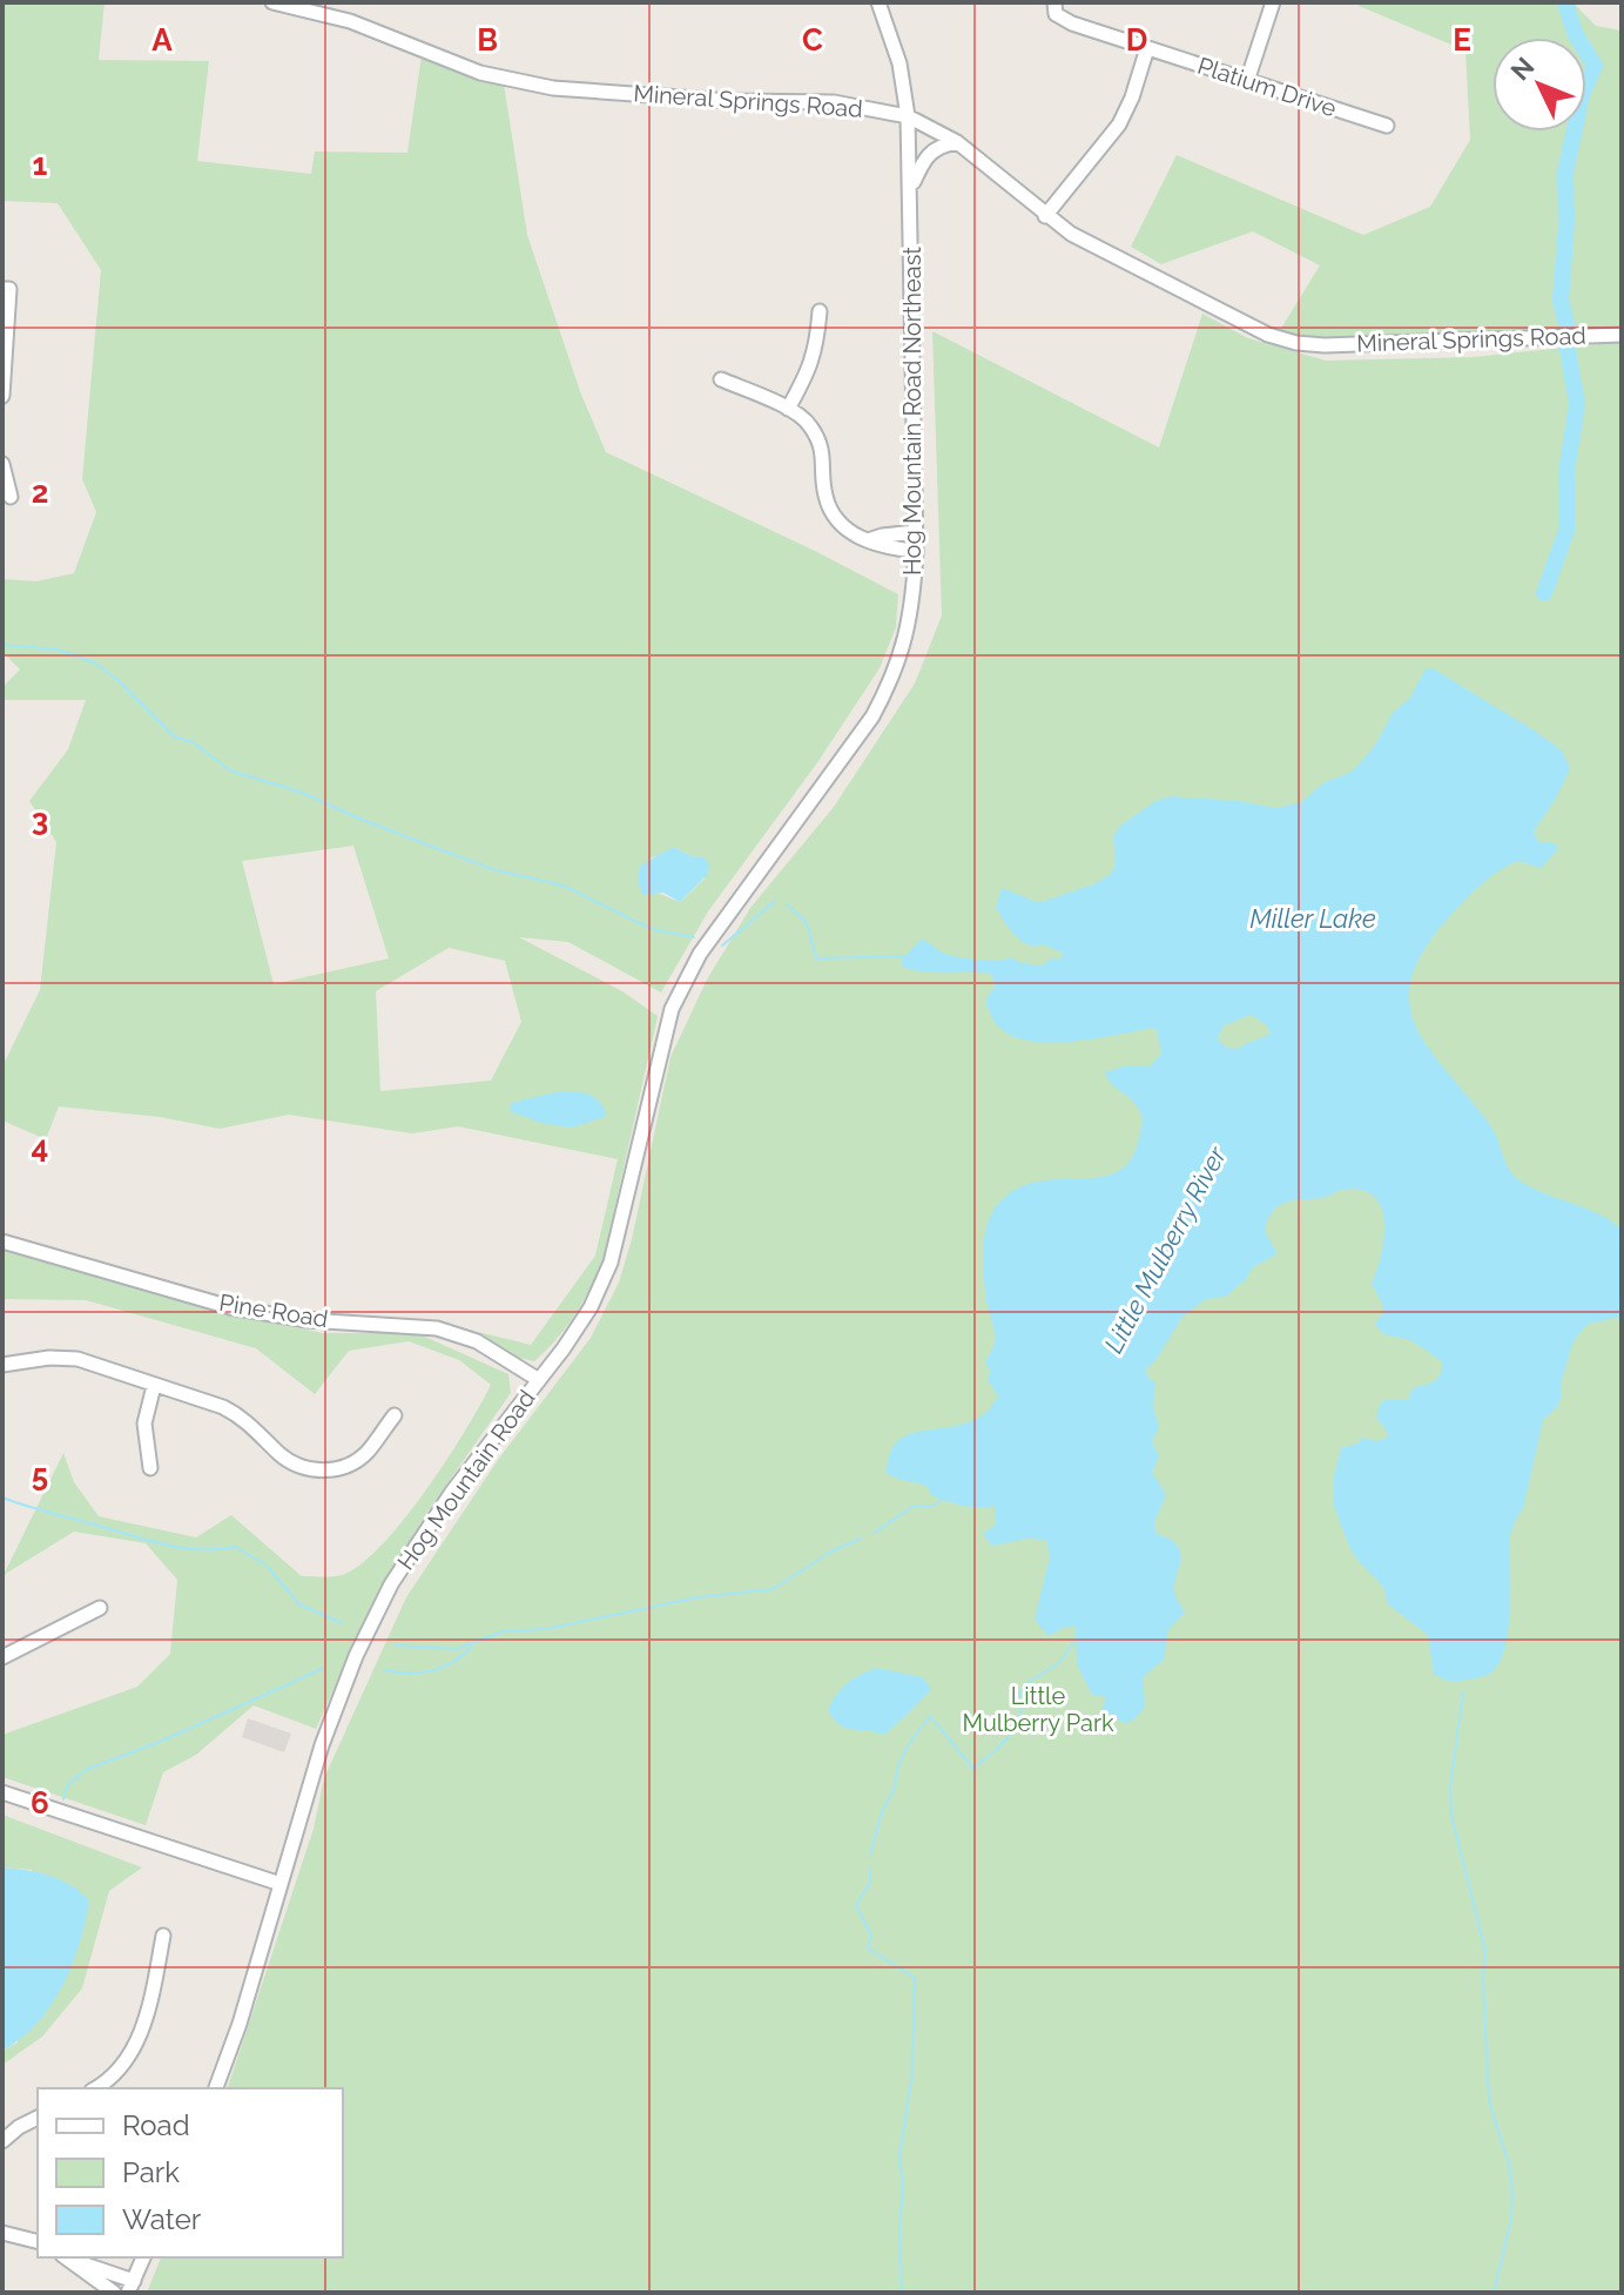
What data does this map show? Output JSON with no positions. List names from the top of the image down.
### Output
{
  "streets": {
    "street": [
      "Platium Drive",
      "Mineral Springs Road",
      "Hog Mountain Road Northeast",
      "Pine Road",
      "Hog Mountain Road"
    ]
  },
  "crossings": [
    ["Mineral Springs Road", "Hog Mountain Road Northeast"],
    ["Hog Mountain Road Northeast", "Hog Mountain Road"],
    ["Pine Road", "Hog Mountain Road"]
  ],
  "water": ["Miller Lake", "Little Mulberry River"],
  "parks": ["Little Mulberry Park"],
  "legend": ["Road", "Park", "Water"],
  "north": "top left",
  "grid": {
    "columns": [
      "A",
      "B",
      "C",
      "D",
      "E"
    ],
    "rows": [
      "1",
      "2",
      "3",
      "4",
      "5",
      "6"
    ]
  }
}
